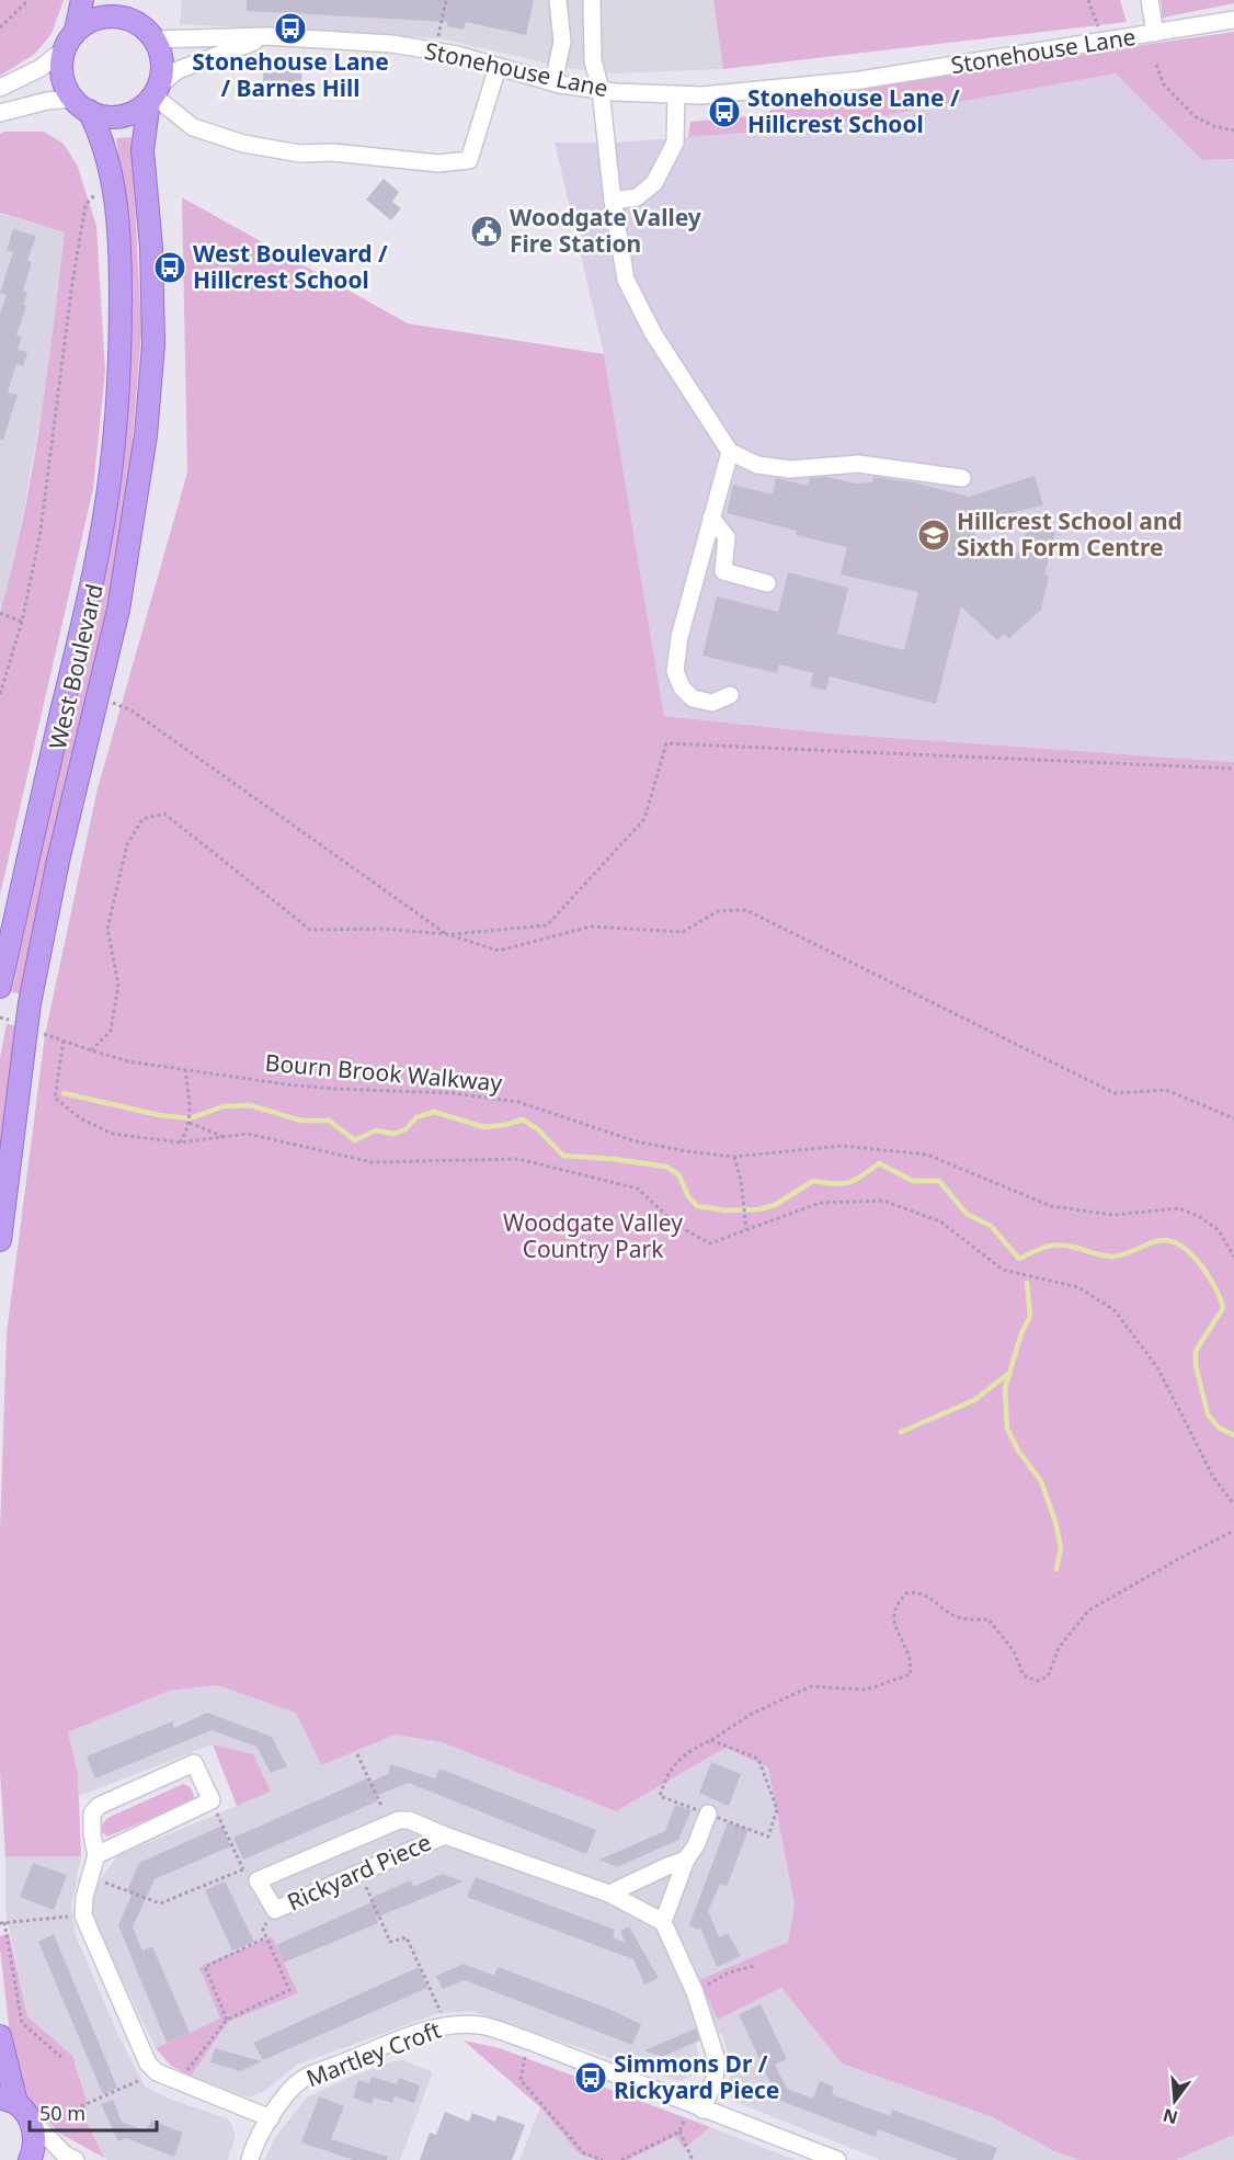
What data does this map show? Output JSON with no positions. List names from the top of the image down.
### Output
{
  "streets": {
    "main road": ["West Boulevard"],
    "street": ["Stonehouse Lane", "Rickyard Piece", "Martley Croft"],
    "path": ["Bourn Brook Walkway"]
  },
  "crossings": [
    ["Stonehouse Lane", "West Boulevard"]
  ],
  "parks": ["Woodgate Valley Country Park"],
  "places": {
    "bus stop": [
      "Stonehouse Lane / Barnes Hill",
      "Stonehouse Lane / Hillcrest School",
      "West Boulevard / Hillcrest School",
      "Simmons Dr / Rickyard Piece"
    ],
    "public building": ["Woodgate Valley Fire Station"],
    "school or university": ["Hillcrest School and Sixth Form Centre"]
  },
  "scale_bar": "50 m",
  "north": "bottom"
}
